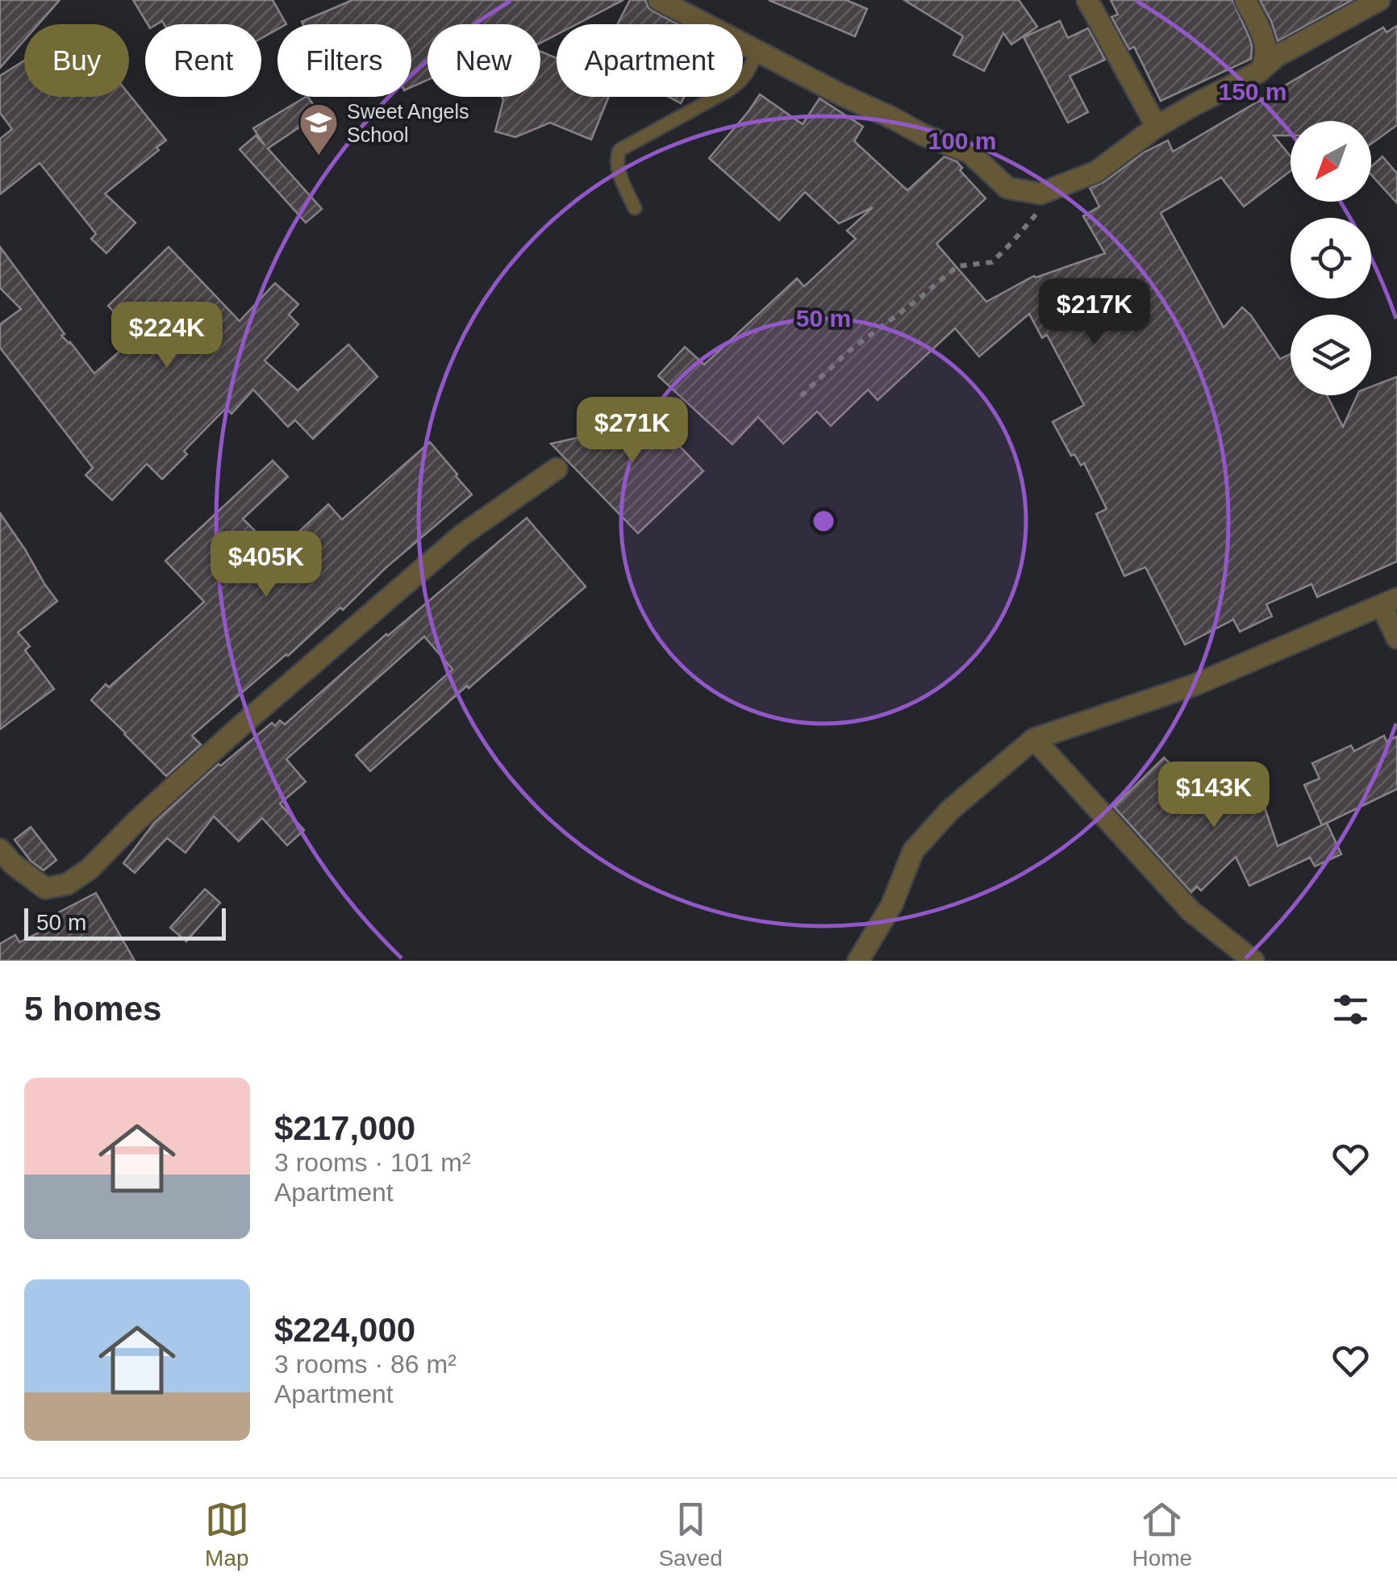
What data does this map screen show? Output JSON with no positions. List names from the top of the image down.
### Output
{
  "places": {
    "school or university": ["Sweet Angels School"]
  },
  "scale_bar": "50 m",
  "north": "bottom left",
  "page": {
    "chip": [
      "Buy",
      "Rent",
      "Filters",
      "New",
      "Apartment"
    ],
    "price": [
      "$217K",
      "$224K",
      "$271K",
      "$405K",
      "$143K"
    ],
    "scale": "50 m",
    "heading": "5 homes",
    "list": [
      {
        "name": "$217,000",
        "note": "3 rooms · 101 m² · Apartment"
      },
      {
        "name": "$224,000",
        "note": "3 rooms · 86 m² · Apartment"
      }
    ],
    "tabs": ["Map", "Saved", "Home"]
  },
  "rings": ["150 m", "100 m", "50 m"]
}
